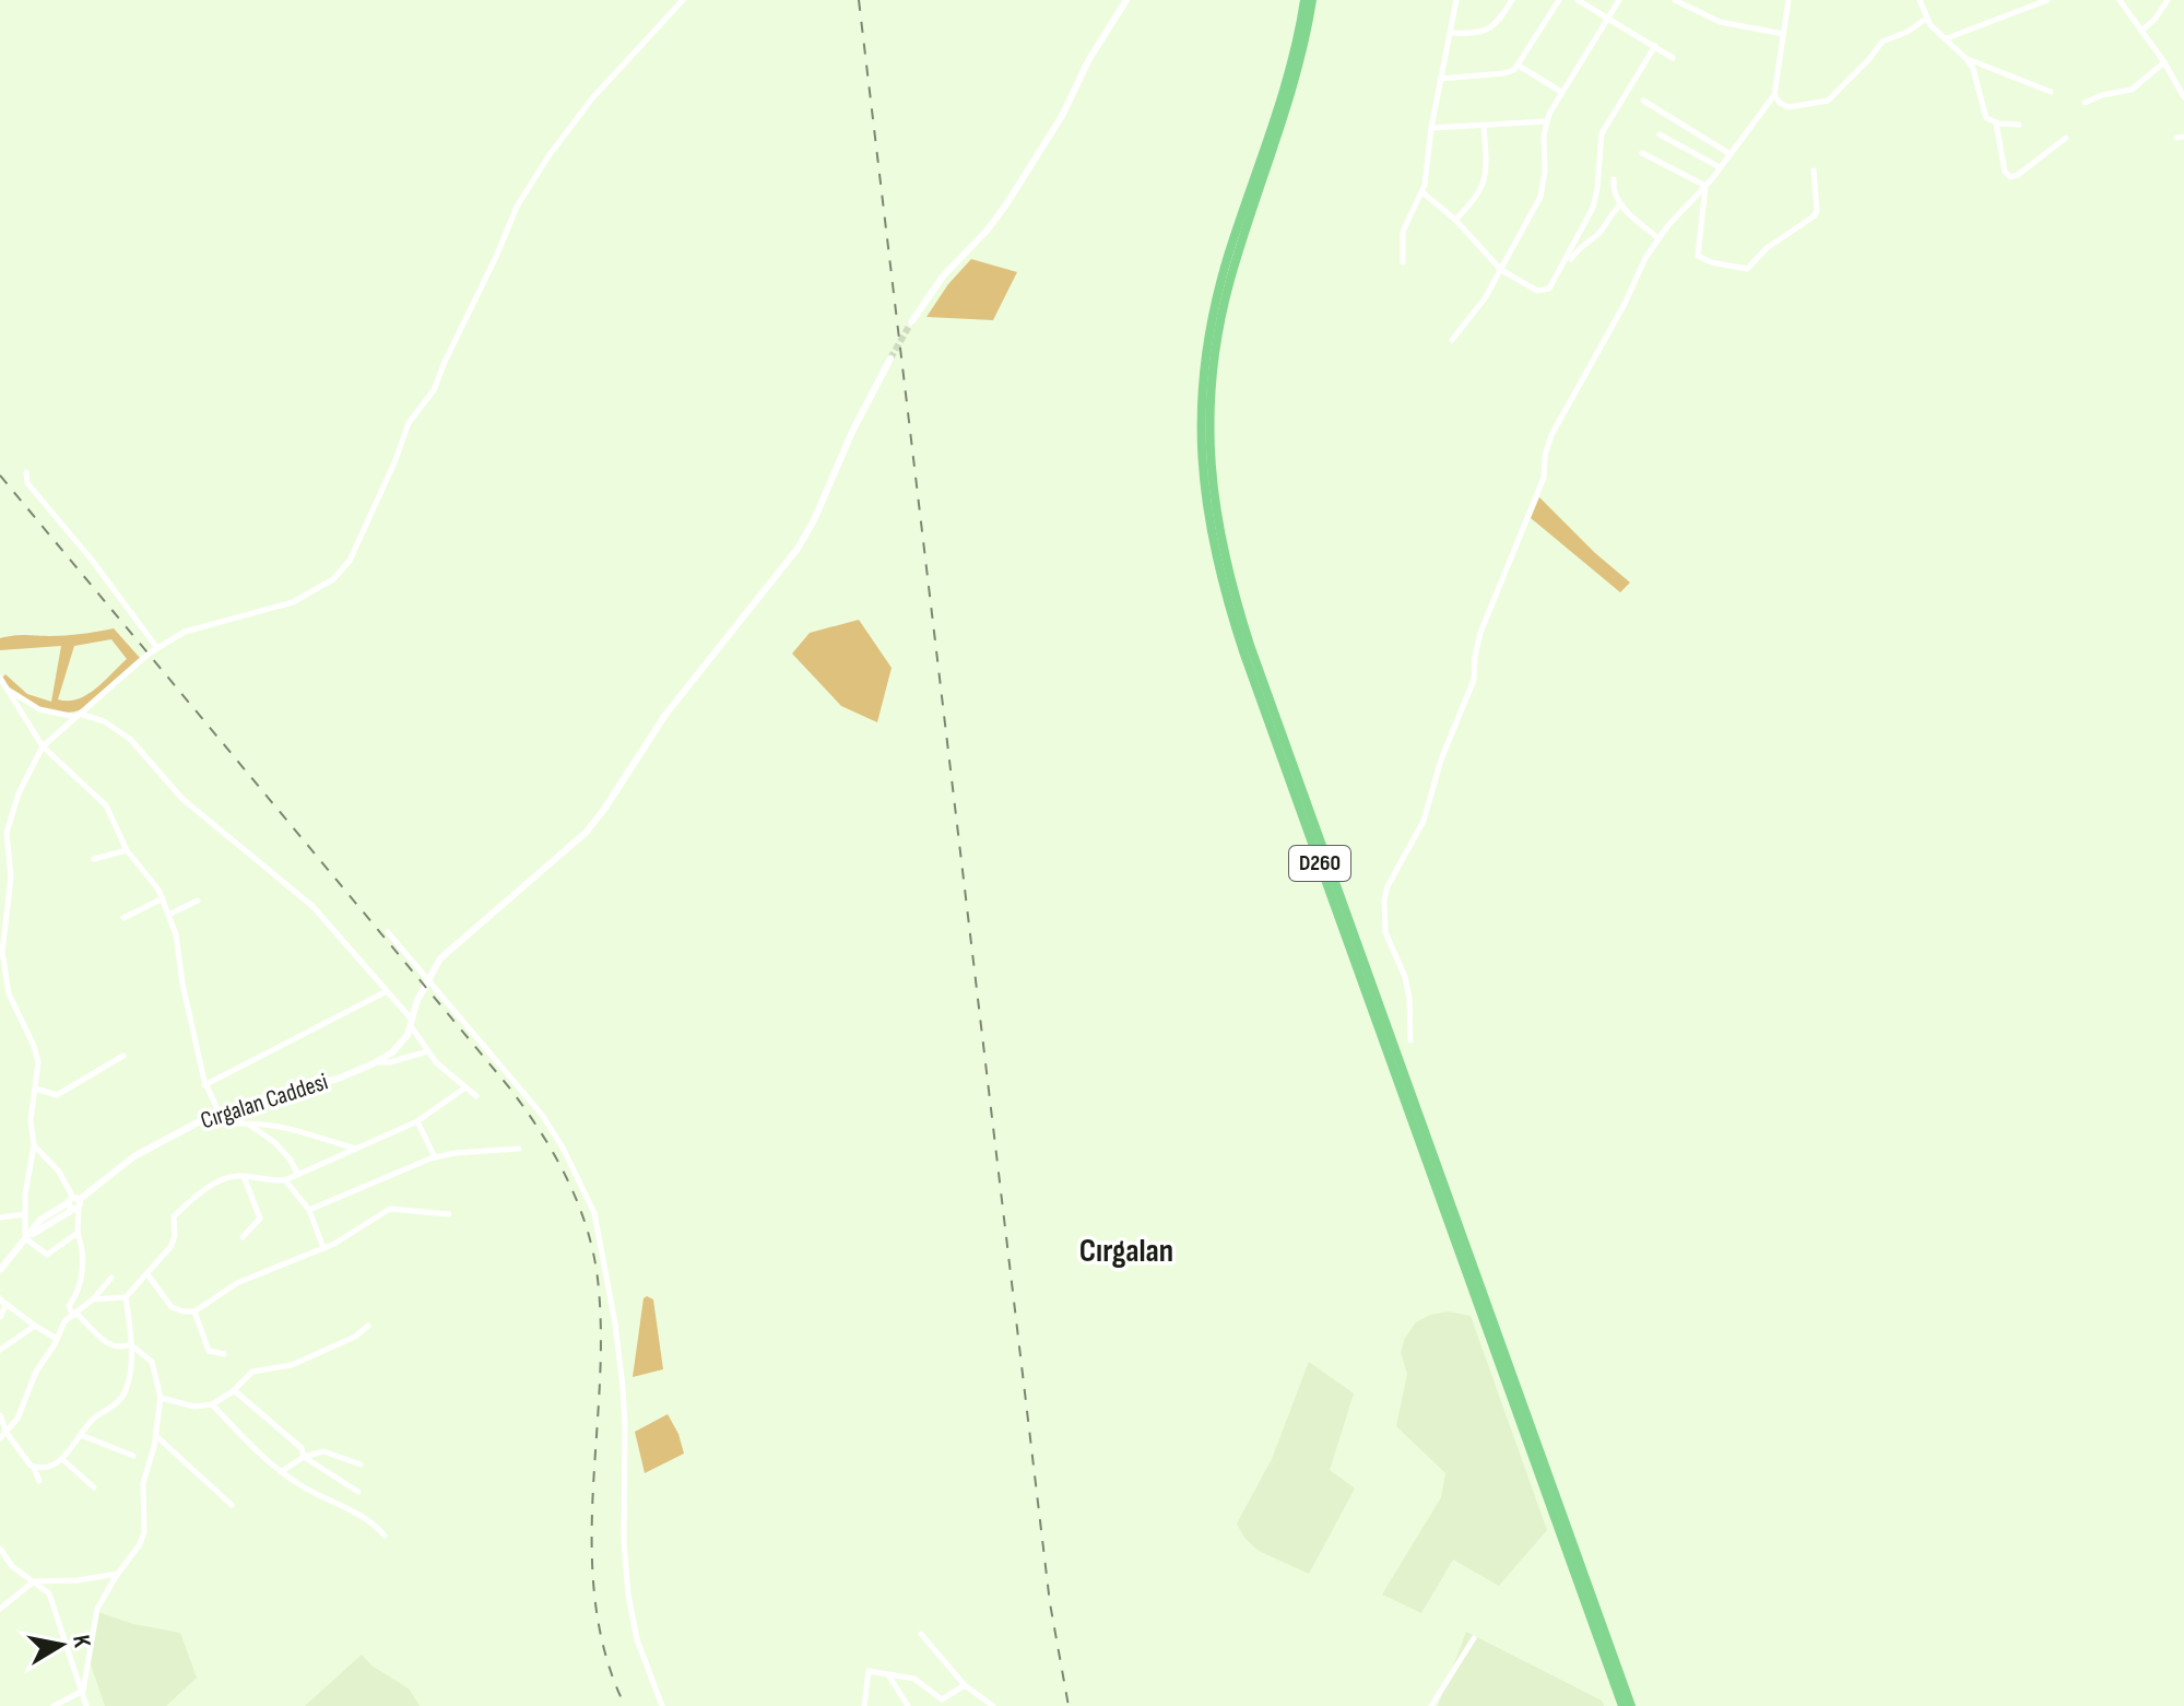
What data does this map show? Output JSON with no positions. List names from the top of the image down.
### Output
{
  "streets": {
    "highway": ["D260"],
    "street": ["Cırgalan Caddesi"]
  },
  "districts": ["Cırgalan"],
  "north": "right"
}
